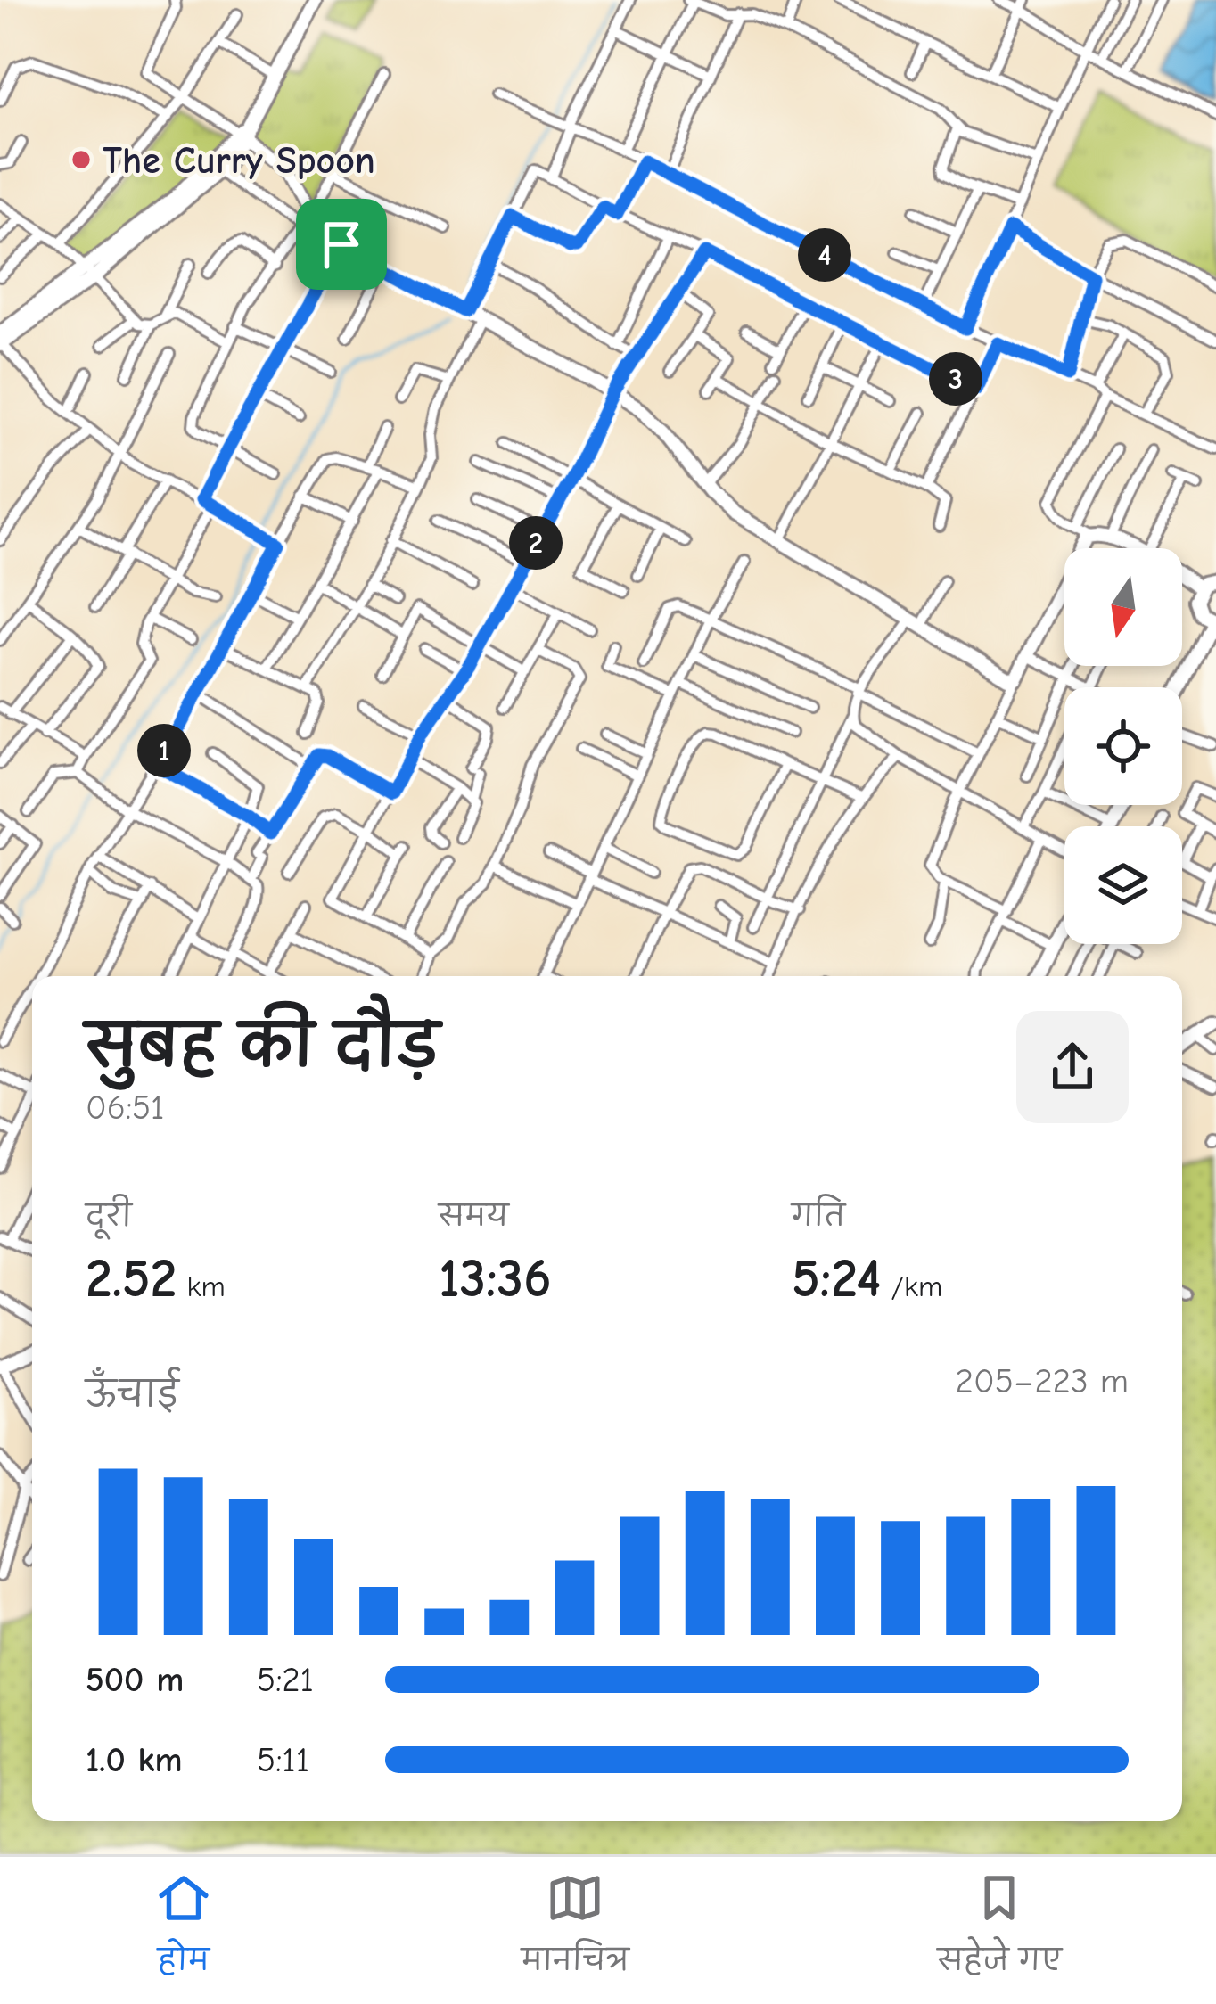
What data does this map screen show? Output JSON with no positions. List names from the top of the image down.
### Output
{
  "places": ["The Curry Spoon"],
  "north": "bottom",
  "page": {
    "pins": [
      "4",
      "3",
      "2",
      "1"
    ],
    "heading": ["सुबह की दौड़", "06:51"],
    "stats": [
      ["दूरी", "2.52 km"],
      ["समय", "13:36"],
      ["गति", "5:24 /km"]
    ],
    "chart": ["ऊँचाई", "205–223 m"],
    "list": [
      {
        "name": "500 m",
        "note": "5:21"
      },
      {
        "name": "1.0 km",
        "note": "5:11"
      }
    ],
    "tabs": ["होम", "मानचित्र", "सहेजे गए"]
  }
}
